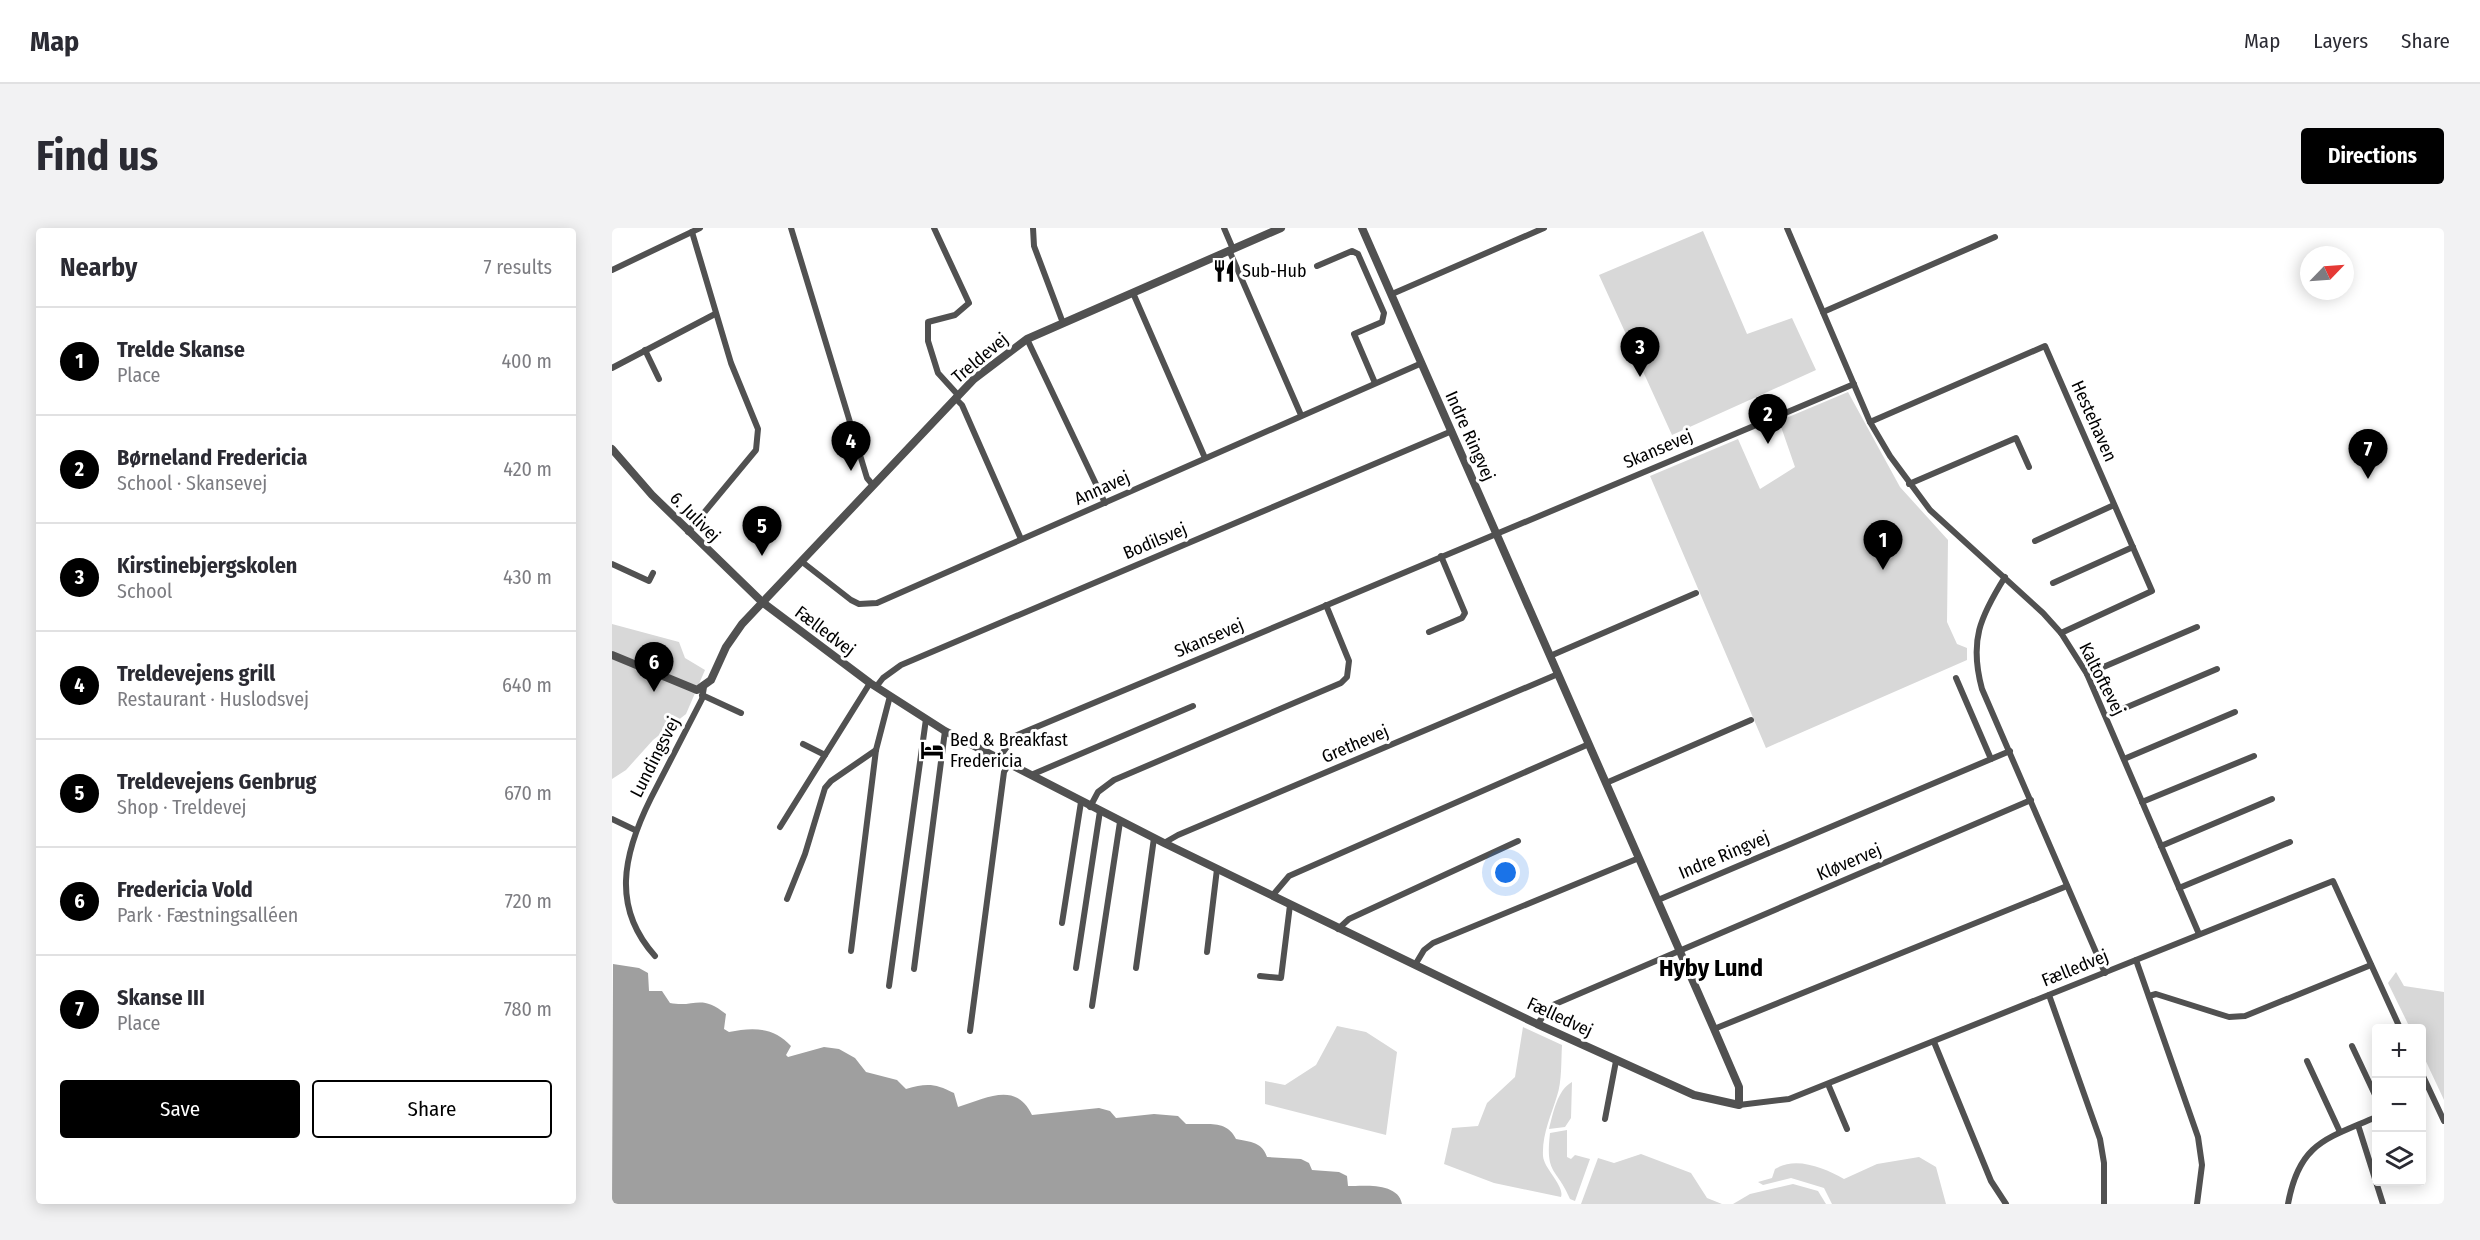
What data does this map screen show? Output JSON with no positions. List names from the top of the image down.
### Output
{
  "streets": {
    "street": [
      "Treldevej",
      "Hestehaven",
      "Indre Ringvej",
      "Skansevej",
      "Annavej",
      "6. Julivej",
      "Bodilsvej",
      "Fælledvej",
      "Kaltoftevej",
      "Grethevej",
      "Lundingsvej",
      "Kløvervej"
    ]
  },
  "crossings": [
    ["Treldevej", "Annavej"],
    ["Treldevej", "6. Julivej"],
    ["Treldevej", "Fælledvej"],
    ["Treldevej", "Lundingsvej"],
    ["Hestehaven", "Kaltoftevej"],
    ["Indre Ringvej", "Skansevej"],
    ["Indre Ringvej", "Annavej"],
    ["Indre Ringvej", "Bodilsvej"],
    ["Indre Ringvej", "Fælledvej"],
    ["Indre Ringvej", "Grethevej"],
    ["Indre Ringvej", "Kløvervej"],
    ["Skansevej", "Fælledvej"],
    ["Skansevej", "Kaltoftevej"],
    ["6. Julivej", "Fælledvej"],
    ["6. Julivej", "Lundingsvej"],
    ["Bodilsvej", "Fælledvej"],
    ["Fælledvej", "Kaltoftevej"],
    ["Fælledvej", "Grethevej"],
    ["Fælledvej", "Lundingsvej"],
    ["Fælledvej", "Kløvervej"]
  ],
  "districts": ["Hyby Lund"],
  "places": {
    "restaurant": ["Sub-Hub"],
    "hotel": ["Bed & Breakfast Fredericia"]
  },
  "north": "top right",
  "page": {
    "header": "Map",
    "nav": ["Map", "Layers", "Share"],
    "buttons": [
      "Directions",
      ["Save", "Share"]
    ],
    "title": "Find us",
    "heading": ["Nearby", "7 results"],
    "list": [
      {
        "mark": "1",
        "name": "Trelde Skanse",
        "note": "Place",
        "value": "400 m"
      },
      {
        "mark": "2",
        "name": "Børneland Fredericia",
        "note": "School · Skansevej",
        "value": "420 m"
      },
      {
        "mark": "3",
        "name": "Kirstinebjergskolen",
        "note": "School",
        "value": "430 m"
      },
      {
        "mark": "4",
        "name": "Treldevejens grill",
        "note": "Restaurant · Huslodsvej",
        "value": "640 m"
      },
      {
        "mark": "5",
        "name": "Treldevejens Genbrug",
        "note": "Shop · Treldevej",
        "value": "670 m"
      },
      {
        "mark": "6",
        "name": "Fredericia Vold",
        "note": "Park · Fæstningsalléen",
        "value": "720 m"
      },
      {
        "mark": "7",
        "name": "Skanse III",
        "note": "Place",
        "value": "780 m"
      }
    ],
    "pins": [
      "3",
      "2",
      "4",
      "7",
      "5",
      "1",
      "6"
    ],
    "map_buttons": ["+", "−"]
  }
}
